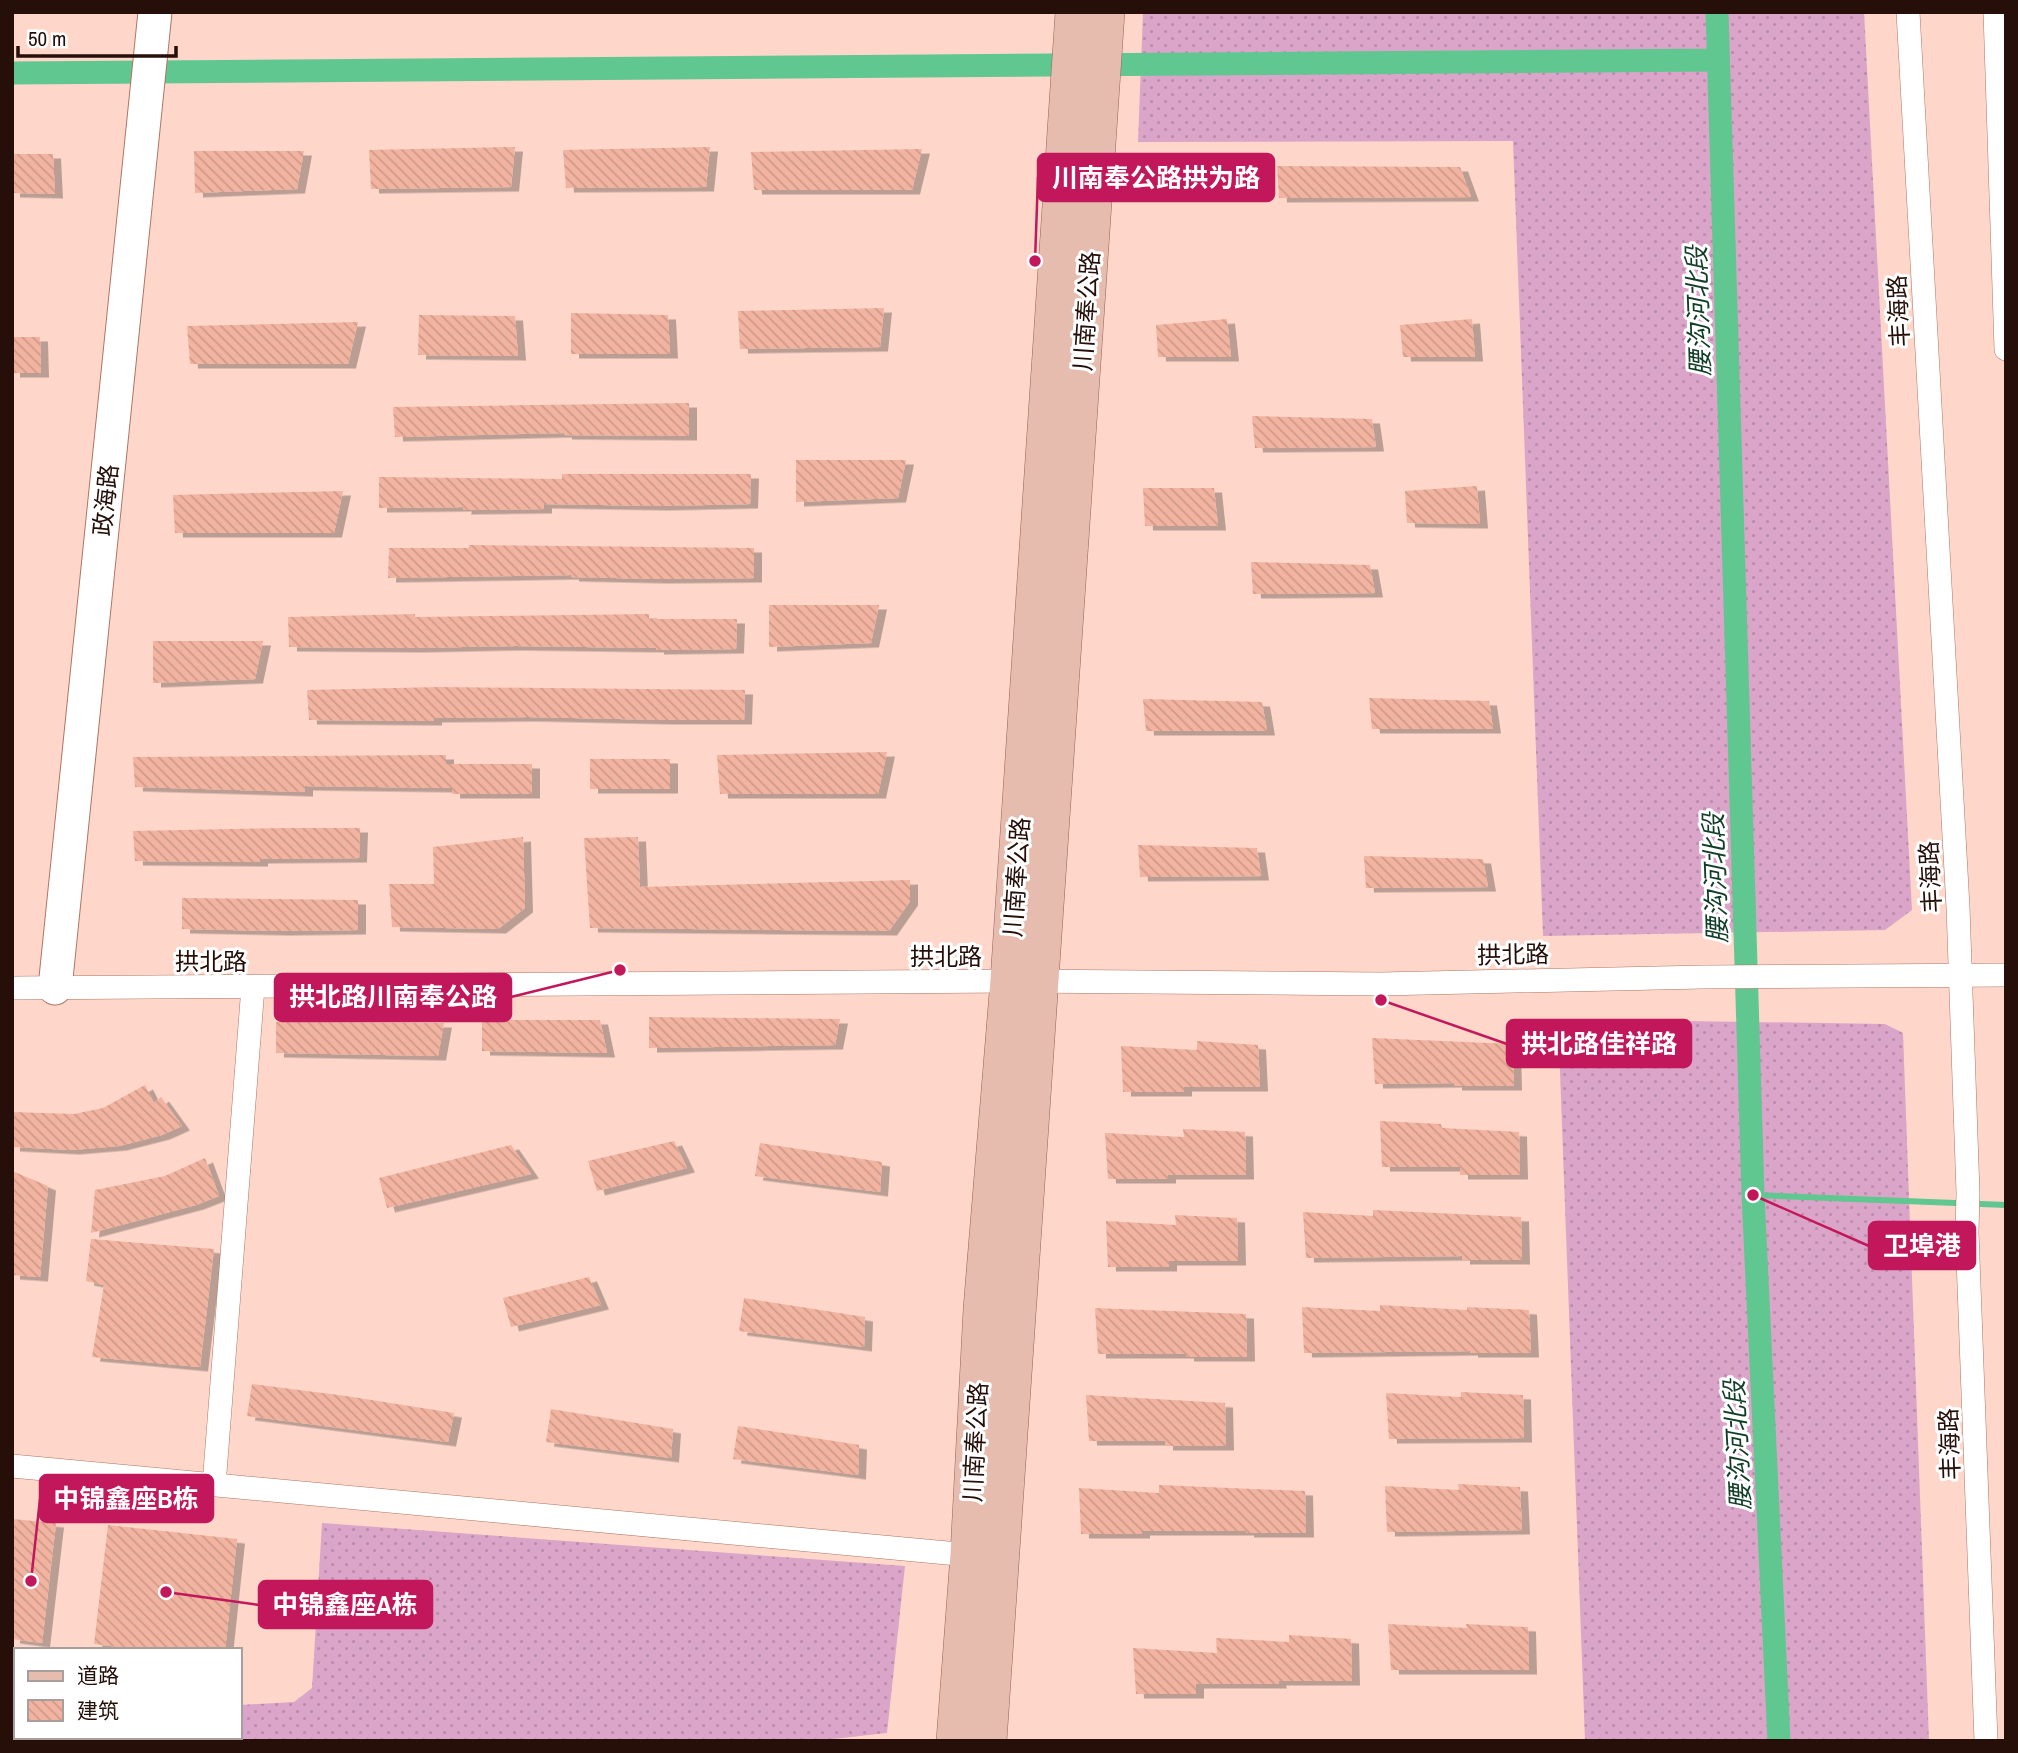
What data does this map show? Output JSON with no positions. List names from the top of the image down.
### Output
{
  "streets": {
    "main road": ["川南奉公路"],
    "street": ["丰海路", "政海路", "拱北路"]
  },
  "crossings": [
    ["川南奉公路", "拱北路"],
    ["丰海路", "拱北路"],
    ["政海路", "拱北路"]
  ],
  "water": ["腰沟河北段"],
  "places": [
    "川南奉公路拱为路",
    "拱北路川南奉公路",
    "拱北路佳祥路",
    "卫埠港",
    "中锦鑫座B栋",
    "中锦鑫座A栋"
  ],
  "legend": ["道路", "建筑"],
  "scale_bar": "50 m"
}
